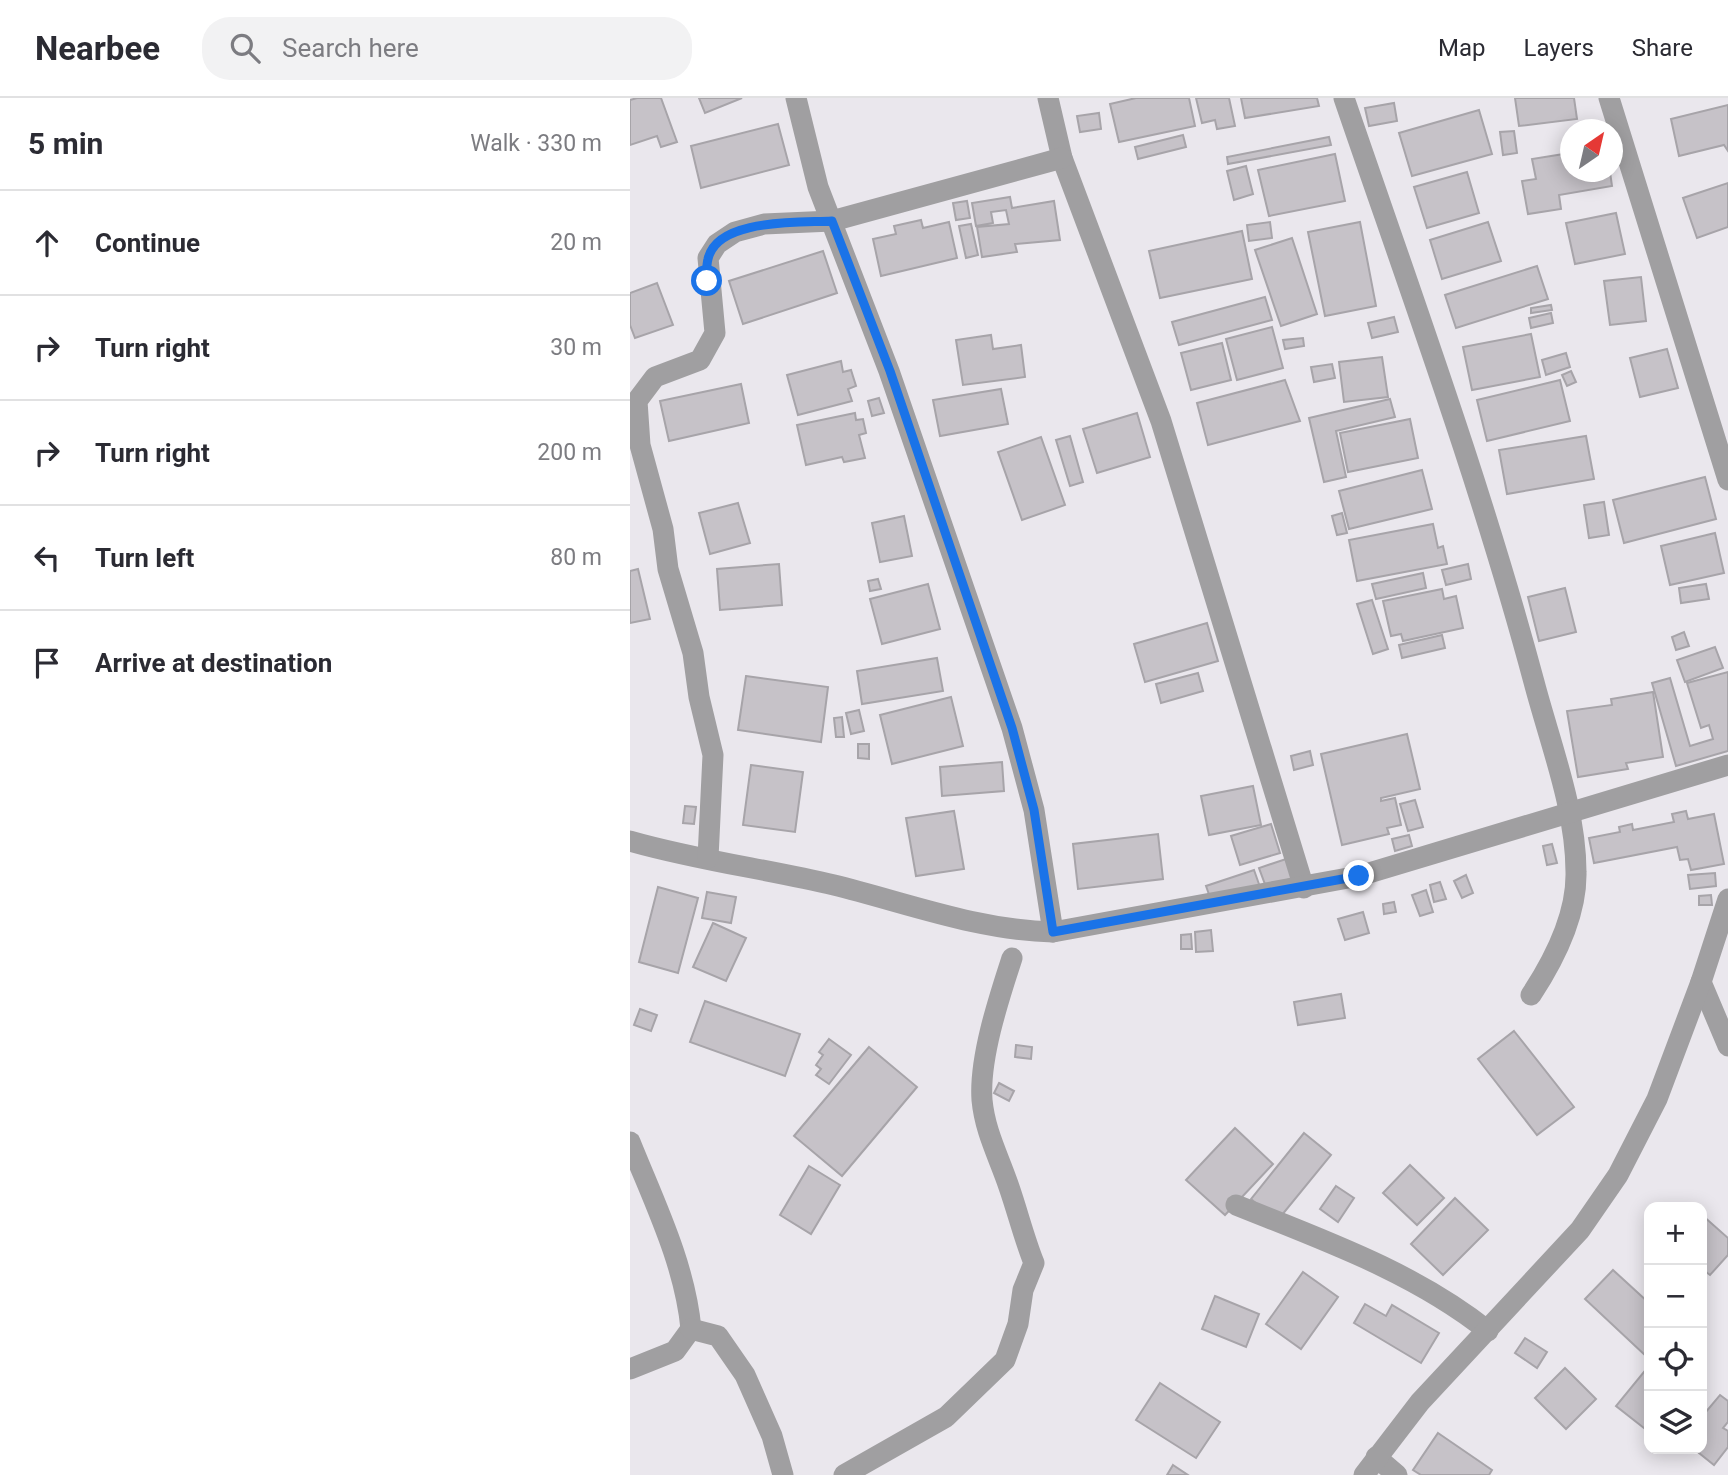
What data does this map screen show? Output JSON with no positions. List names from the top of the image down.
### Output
{
  "north": "top right",
  "page": {
    "header": "Nearbee",
    "search": "Search here",
    "nav": ["Map", "Layers", "Share"],
    "heading": ["5 min", "Walk · 330 m"],
    "list": [
      ["Continue", "20 m"],
      ["Turn right", "30 m"],
      ["Turn right", "200 m"],
      ["Turn left", "80 m"],
      "Arrive at destination"
    ],
    "map_buttons": ["+", "−"]
  }
}
